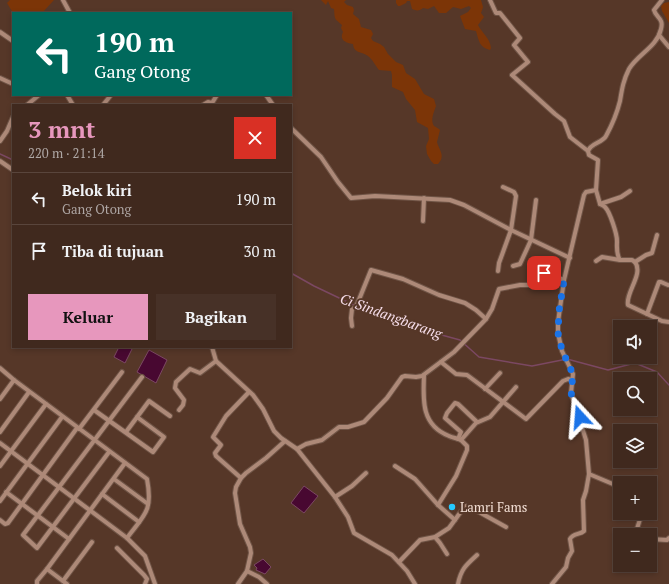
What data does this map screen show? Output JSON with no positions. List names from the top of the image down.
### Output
{
  "water": ["Ci Sindangbarang"],
  "places": ["Lamri Fams"],
  "page": {
    "turn": ["190 m", "Gang Otong"],
    "heading": ["3 mnt", "220 m · 21:14"],
    "list": [
      {
        "name": "Belok kiri",
        "note": "Gang Otong",
        "value": "190 m"
      },
      {
        "name": "Tiba di tujuan",
        "value": "30 m"
      }
    ],
    "buttons": ["Keluar", "Bagikan"],
    "map_buttons": ["+", "−"]
  }
}
